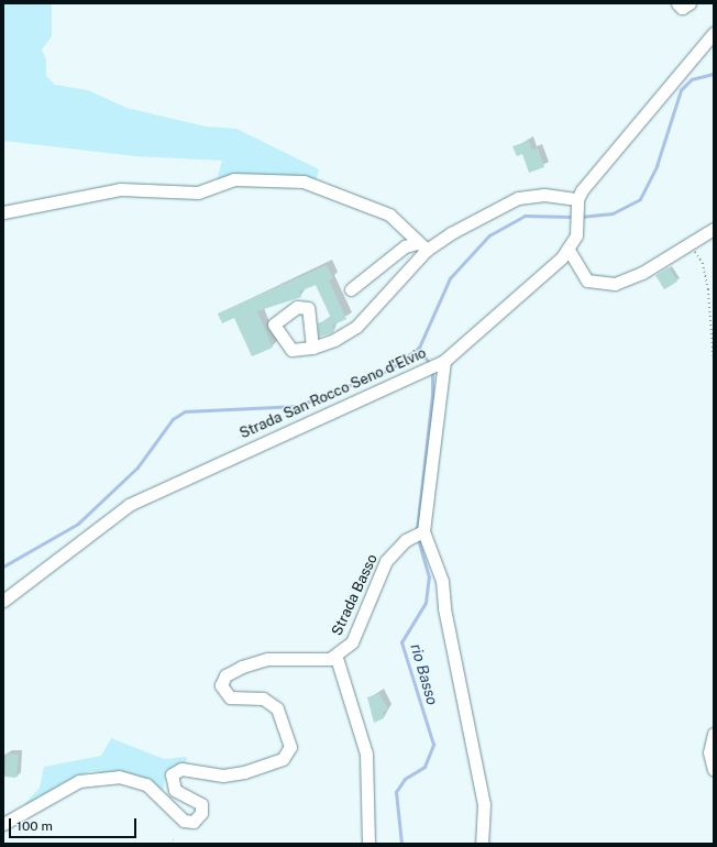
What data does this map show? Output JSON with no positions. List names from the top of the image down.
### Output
{
  "streets": {
    "street": ["Strada San Rocco Seno d'Elvio", "Strada Basso"]
  },
  "water": ["rio Basso"],
  "scale_bar": "100 m"
}
